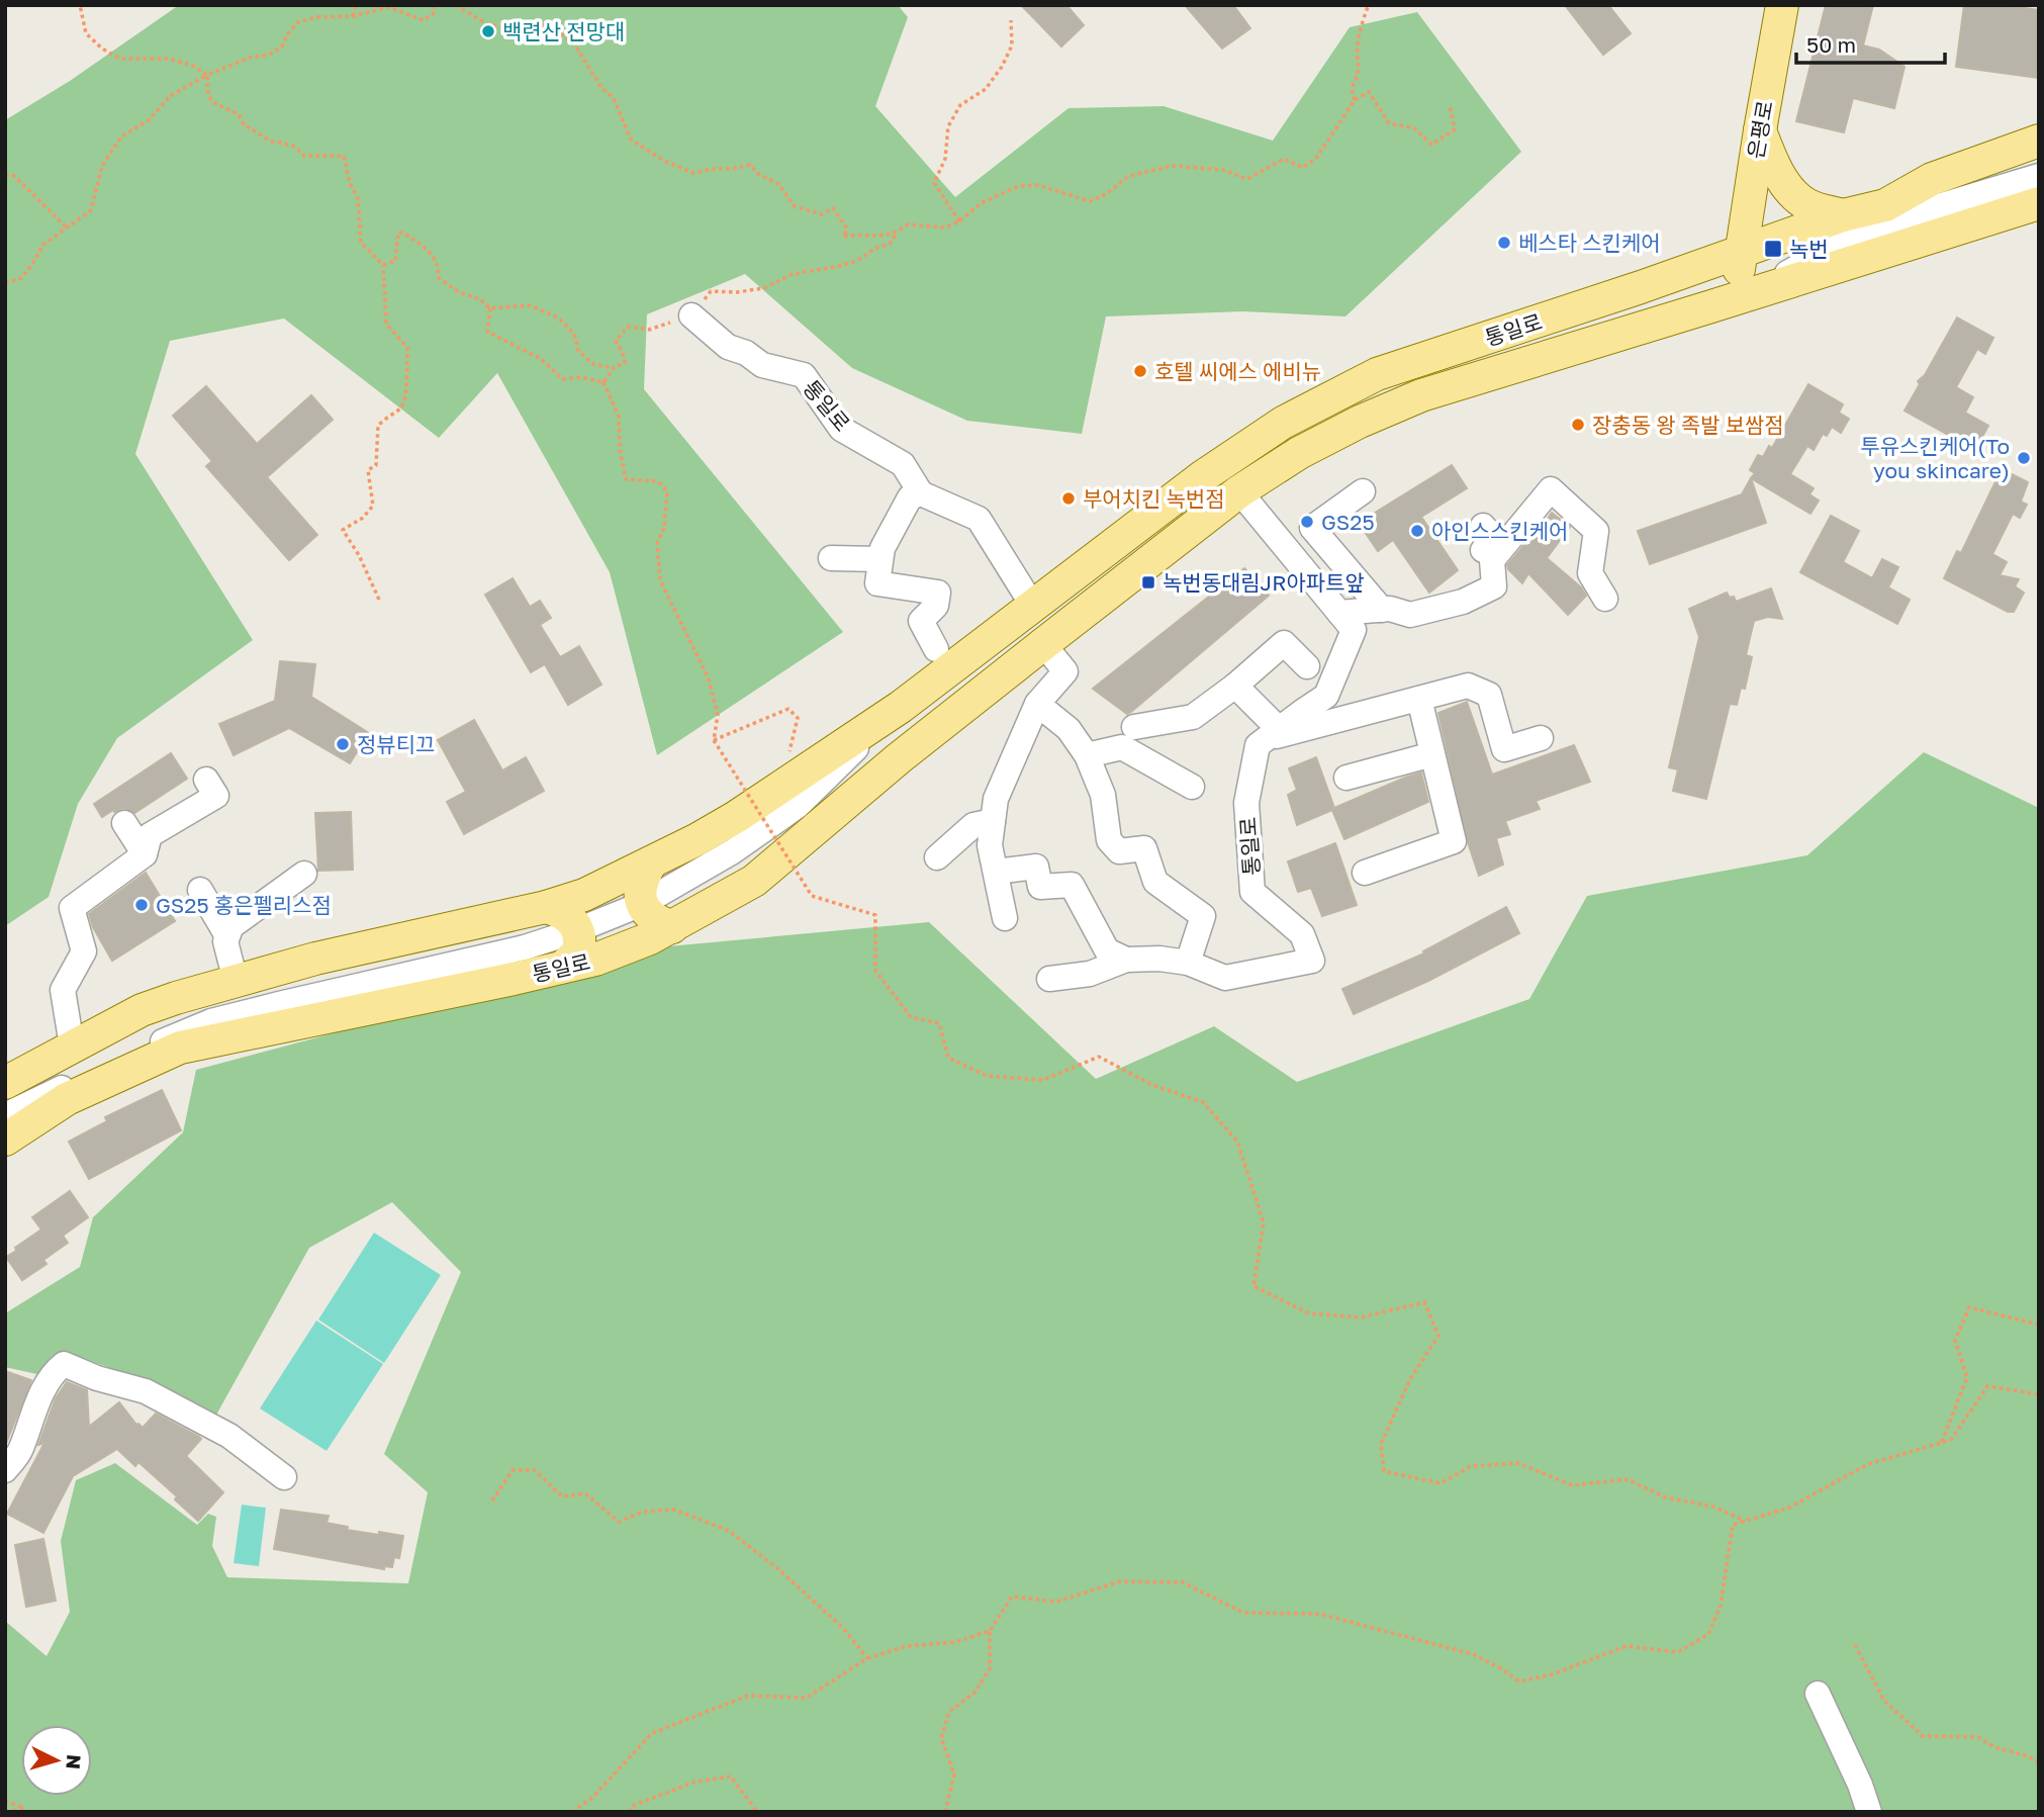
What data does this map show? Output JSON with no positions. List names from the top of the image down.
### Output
{
  "streets": {
    "main road": ["은평로", "통일로"]
  },
  "crossings": [
    ["은평로", "통일로"]
  ],
  "places": {
    "other": [
      "백련산 전망대",
      "베스타 스킨케어",
      "호텔 씨에스 에비뉴",
      "장충동 왕 족발 보쌈점",
      "투유스킨케어(To you skincare)",
      "부어치킨 녹번점",
      "GS25",
      "아인스스킨케어",
      "정뷰티끄",
      "GS25 홍은펠리스점"
    ],
    "transit": ["녹번", "녹번동대림JR아파트앞"]
  },
  "scale_bar": "50 m",
  "north": "right"
}
